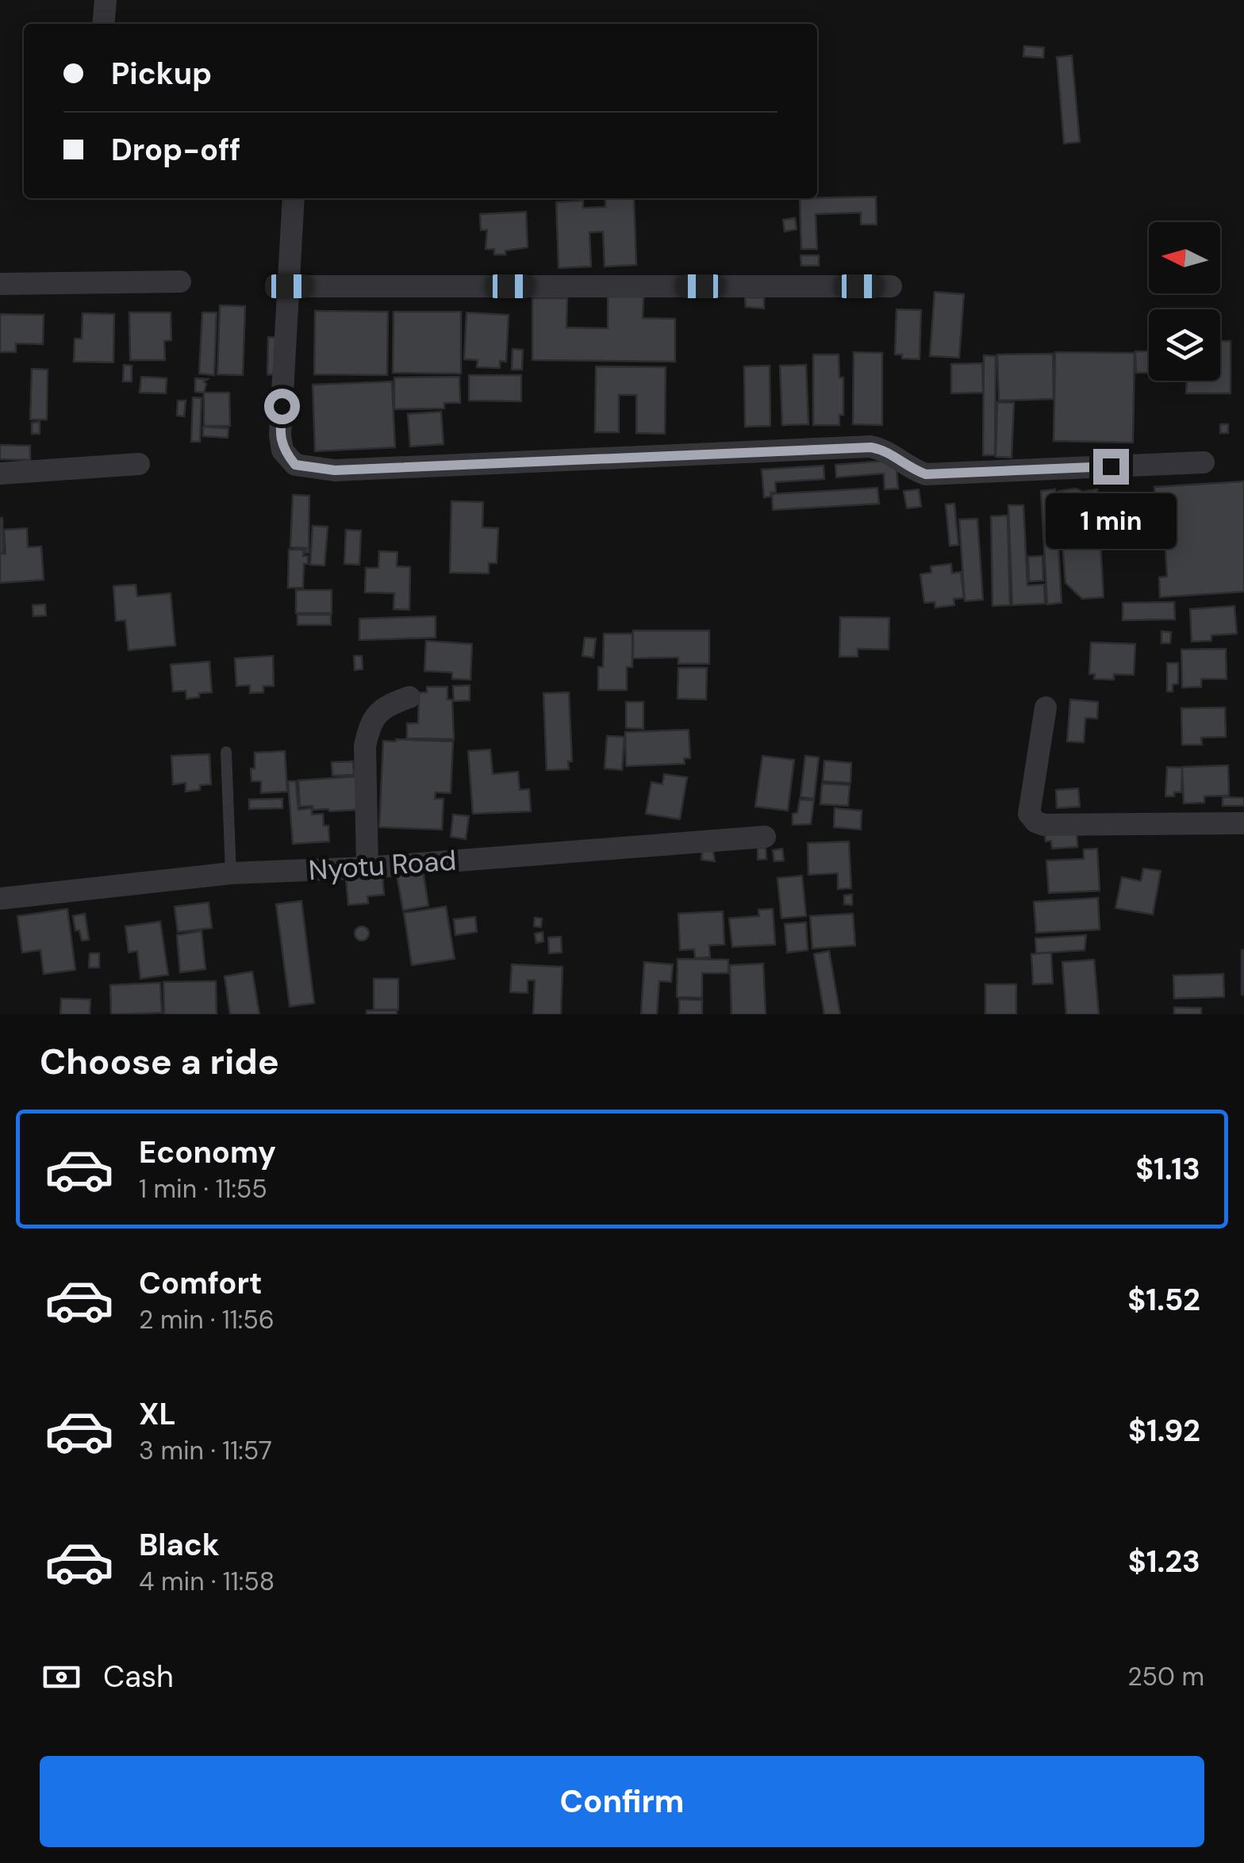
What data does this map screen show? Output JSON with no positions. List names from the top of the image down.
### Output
{
  "streets": {
    "street": ["Nyotu Road"]
  },
  "north": "left",
  "page": {
    "banner": ["Pickup", "Drop-off"],
    "bubble": "1 min",
    "heading": "Choose a ride",
    "list": [
      {
        "name": "Economy",
        "note": "1 min · 11:55",
        "value": "$1.13"
      },
      {
        "name": "Comfort",
        "note": "2 min · 11:56",
        "value": "$1.52"
      },
      {
        "name": "XL",
        "note": "3 min · 11:57",
        "value": "$1.92"
      },
      {
        "name": "Black",
        "note": "4 min · 11:58",
        "value": "$1.23"
      }
    ],
    "pay": ["Cash", "250 m"],
    "buttons": "Confirm"
  }
}
